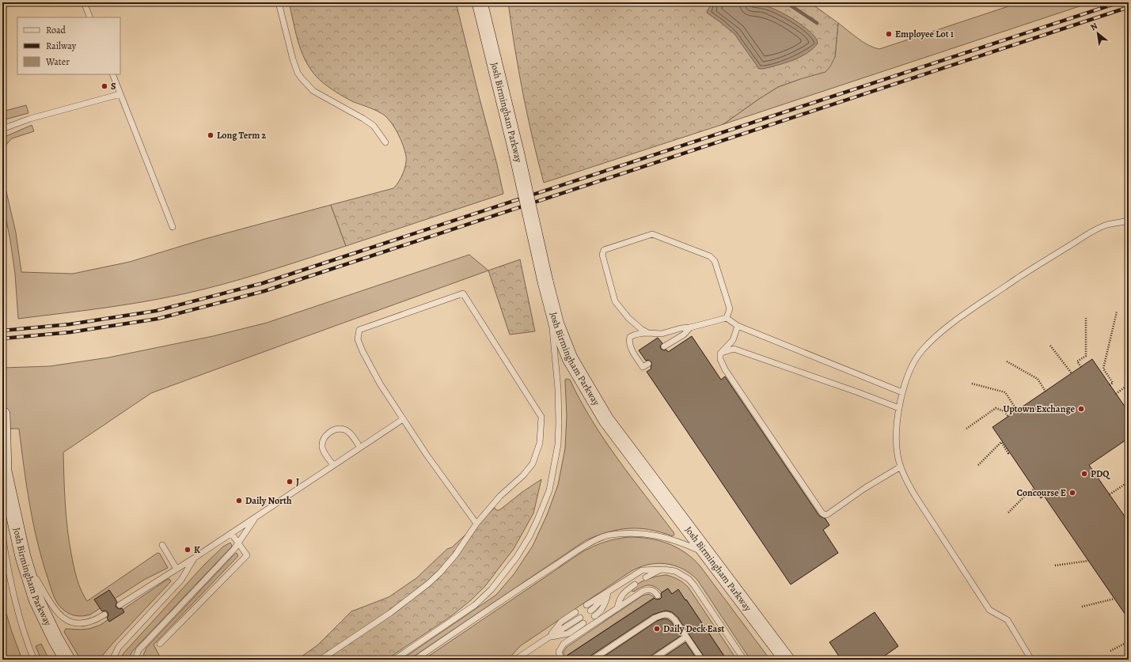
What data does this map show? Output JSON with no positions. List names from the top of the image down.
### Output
{
  "streets": {
    "main road": ["Josh Birmingham Parkway"]
  },
  "places": [
    "Employee Lot 1",
    "S",
    "Long Term 2",
    "Uptown Exchange",
    "PDQ",
    "J",
    "Concourse E",
    "Daily North",
    "K",
    "Daily Deck East"
  ],
  "legend": ["Road", "Railway", "Water"],
  "north": "top left"
}
